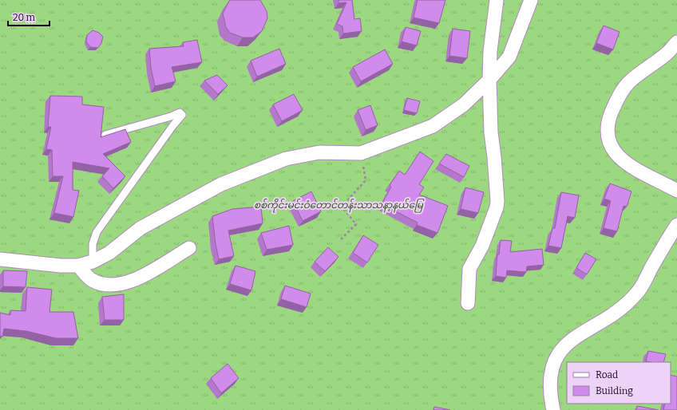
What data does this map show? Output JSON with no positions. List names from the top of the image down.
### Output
{
  "parks": ["စစ်ကိုင်းမင်းဝံတောင်တန်းသာသနာ့နယ်မြေ"],
  "legend": ["Road", "Building"],
  "scale_bar": "20 m"
}
